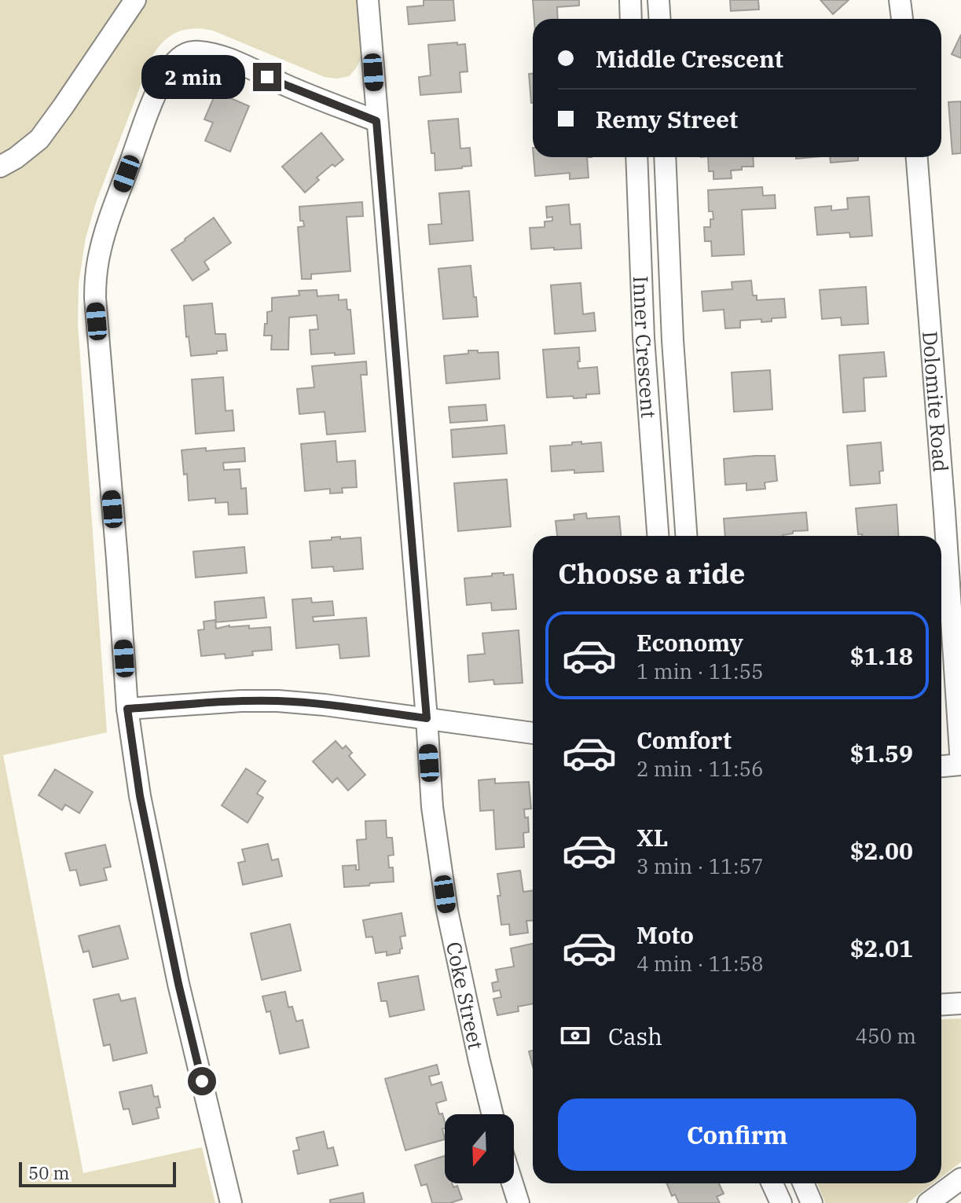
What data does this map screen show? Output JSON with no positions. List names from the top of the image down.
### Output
{
  "streets": {
    "street": ["Inner Crescent", "Dolomite Road", "Coke Street"]
  },
  "scale_bar": "50 m",
  "north": "bottom",
  "page": {
    "banner": ["Middle Crescent", "Remy Street"],
    "bubble": "2 min",
    "heading": "Choose a ride",
    "list": [
      {
        "name": "Economy",
        "note": "1 min · 11:55",
        "value": "$1.18"
      },
      {
        "name": "Comfort",
        "note": "2 min · 11:56",
        "value": "$1.59"
      },
      {
        "name": "XL",
        "note": "3 min · 11:57",
        "value": "$2.00"
      },
      {
        "name": "Moto",
        "note": "4 min · 11:58",
        "value": "$2.01"
      }
    ],
    "pay": ["Cash", "450 m"],
    "buttons": "Confirm",
    "scale": "50 m"
  }
}
